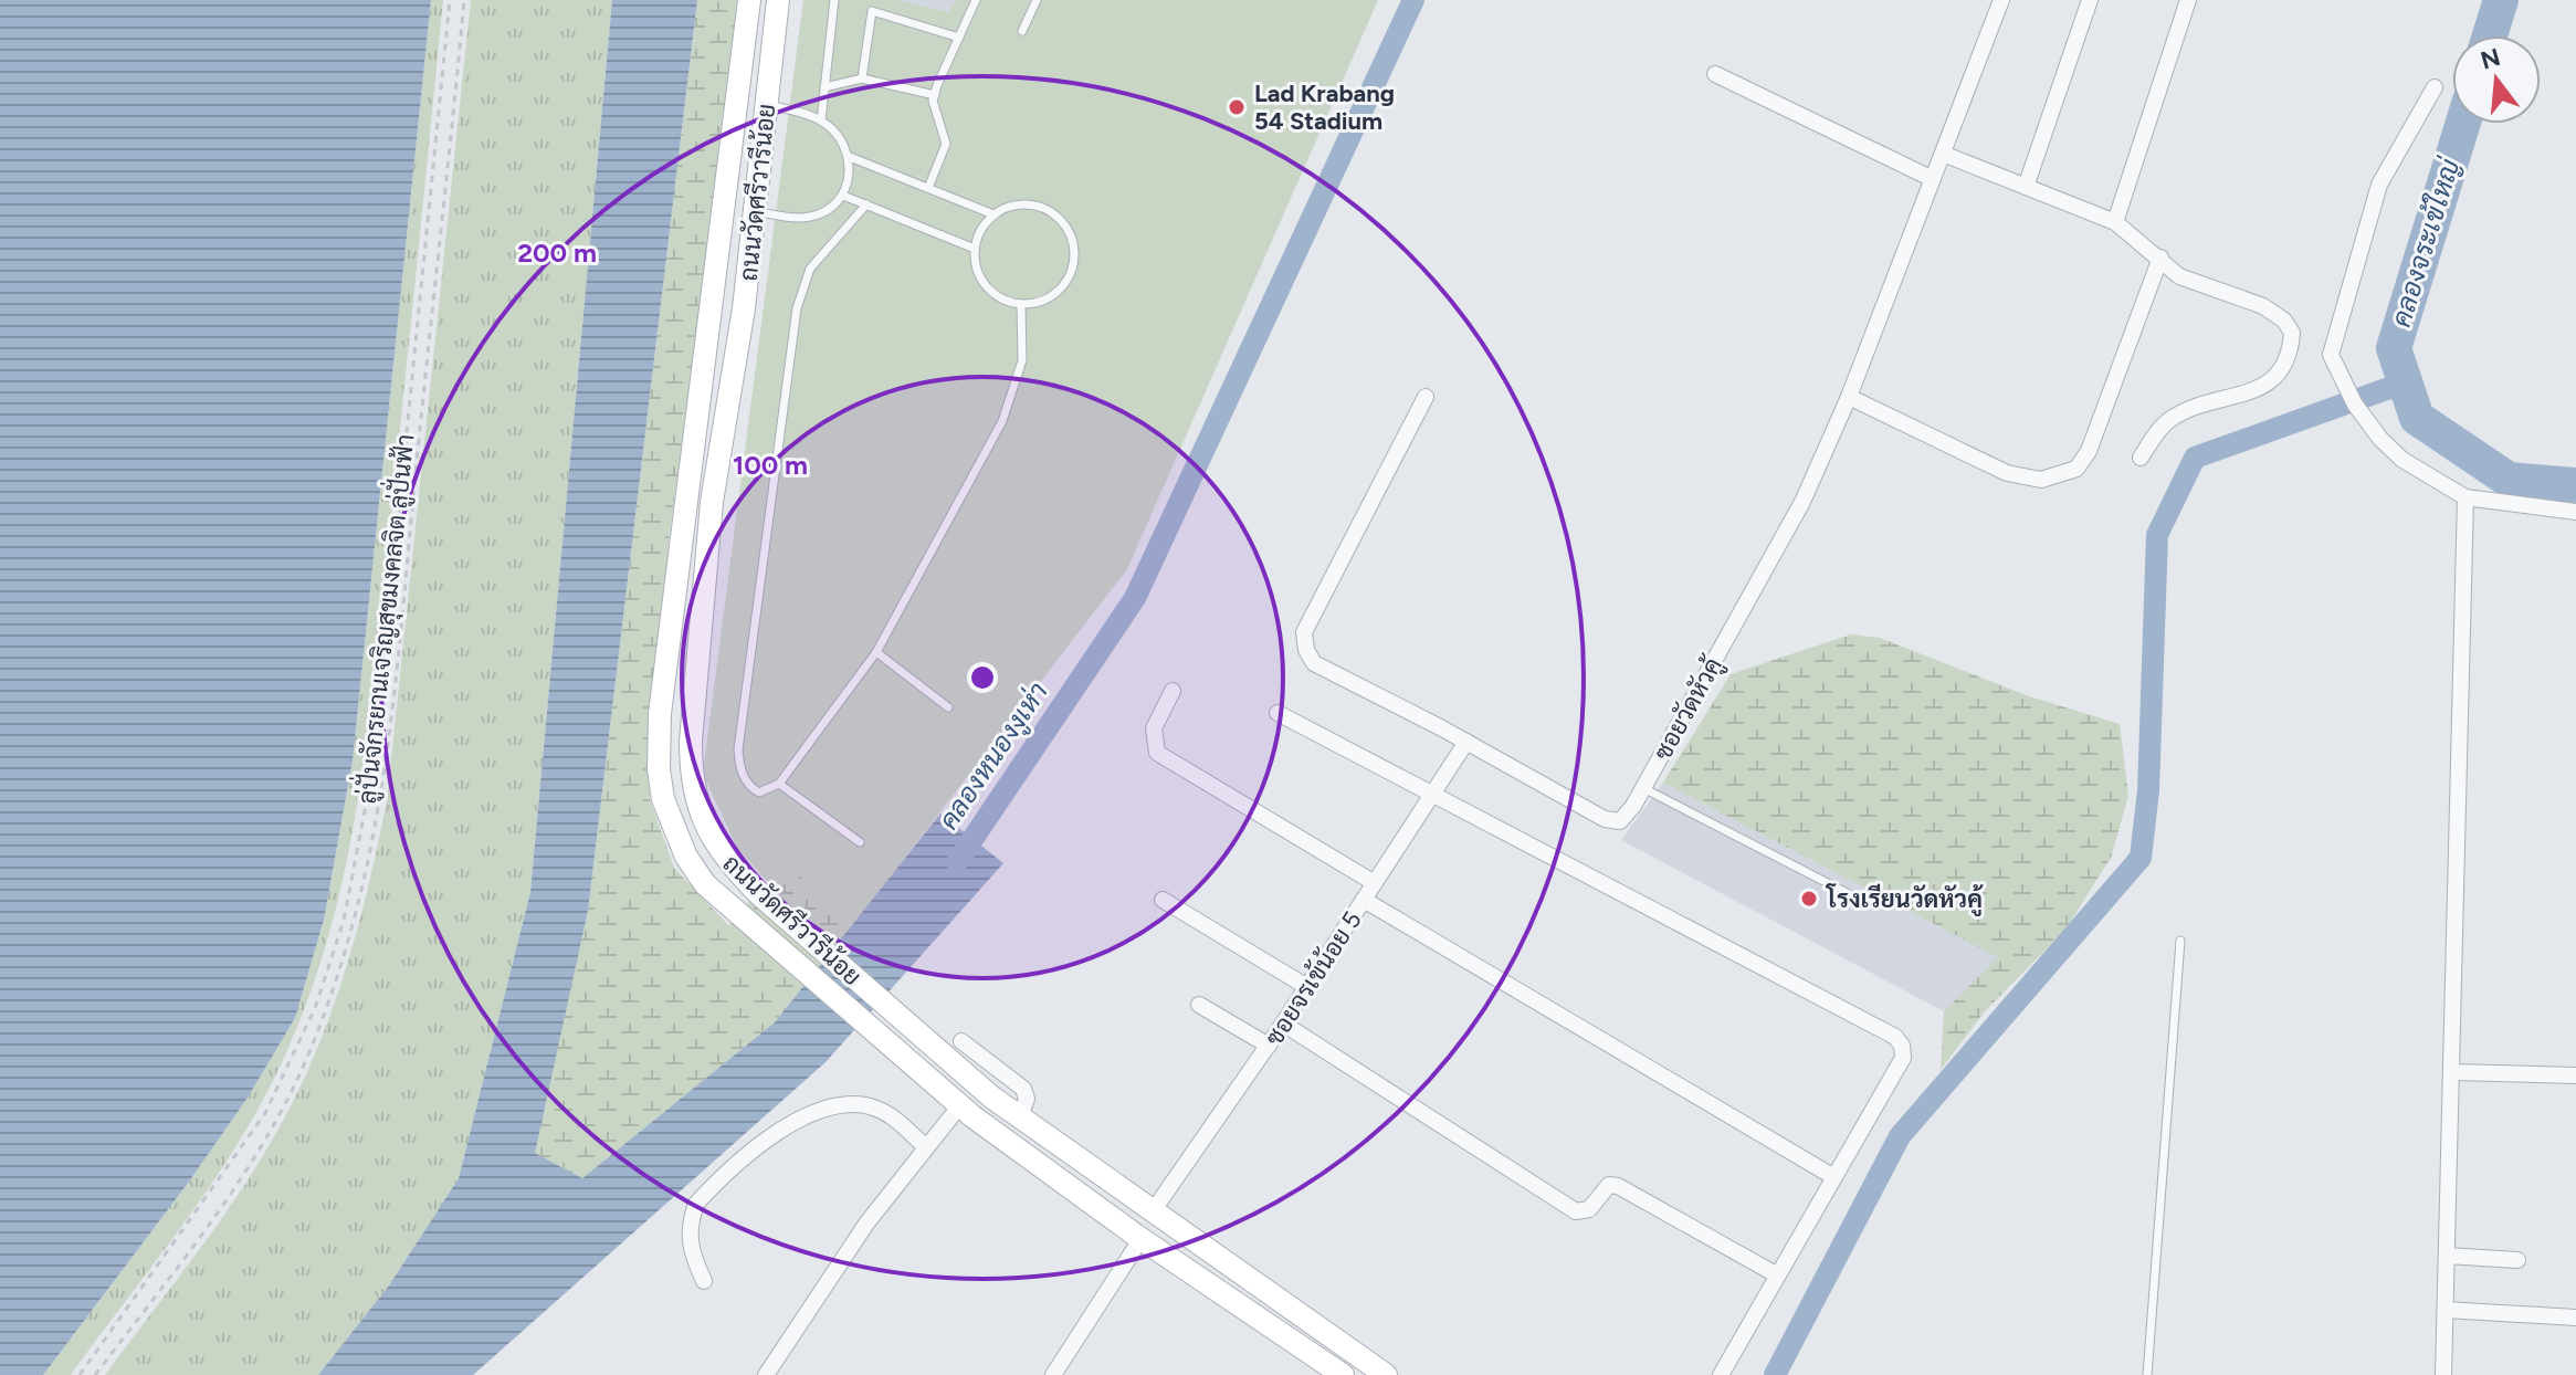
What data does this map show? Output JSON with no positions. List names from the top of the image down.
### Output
{
  "streets": {
    "main road": ["ถนนวัดศรีวารีน้อย"],
    "street": ["ซอยวัดหัวคู้", "ซอยจรเข้น้อย 5"],
    "path": ["ลู่ปั่นจักรยานเจริญสุขมงคลจิต ลู่ปั่นฟ้า"]
  },
  "crossings": [
    ["ถนนวัดศรีวารีน้อย", "ซอยจรเข้น้อย 5"],
    ["ซอยวัดหัวคู้", "ซอยจรเข้น้อย 5"]
  ],
  "water": ["คลองจระเข้ใหญ่", "คลองหนองงูเห่า"],
  "places": ["Lad Krabang 54 Stadium", "โรงเรียนวัดหัวคู้"],
  "north": "top",
  "rings": ["200 m", "100 m"]
}
